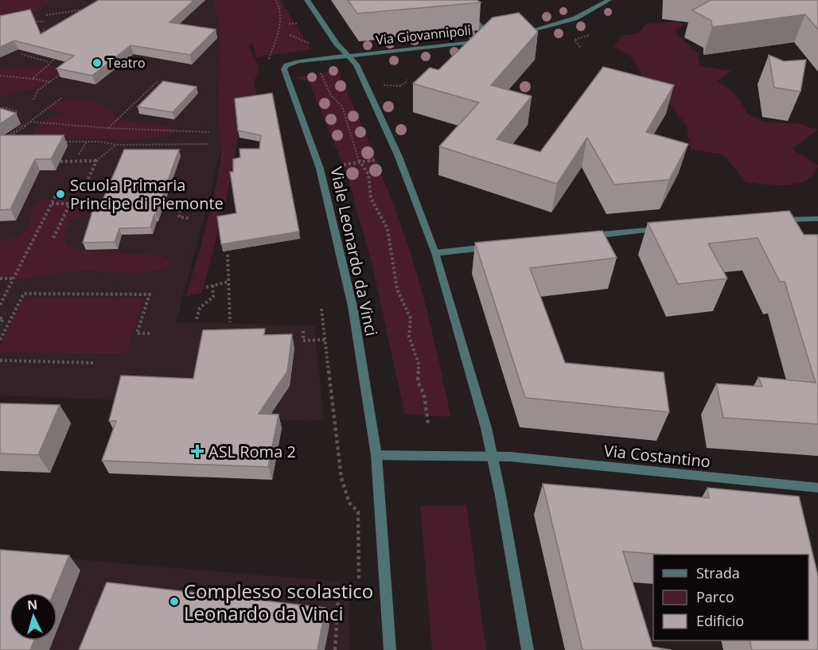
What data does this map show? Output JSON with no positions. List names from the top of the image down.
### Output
{
  "streets": {
    "street": ["Via Giovannipoli", "Viale Leonardo da Vinci", "Via Costantino"]
  },
  "crossings": [
    ["Via Giovannipoli", "Viale Leonardo da Vinci"]
  ],
  "places": {
    "other": ["Teatro", "Scuola Primaria Principe di Piemonte", "Complesso scolastico Leonardo da Vinci"],
    "health": ["ASL Roma 2"]
  },
  "legend": ["Strada", "Parco", "Edificio"],
  "north": "top"
}
